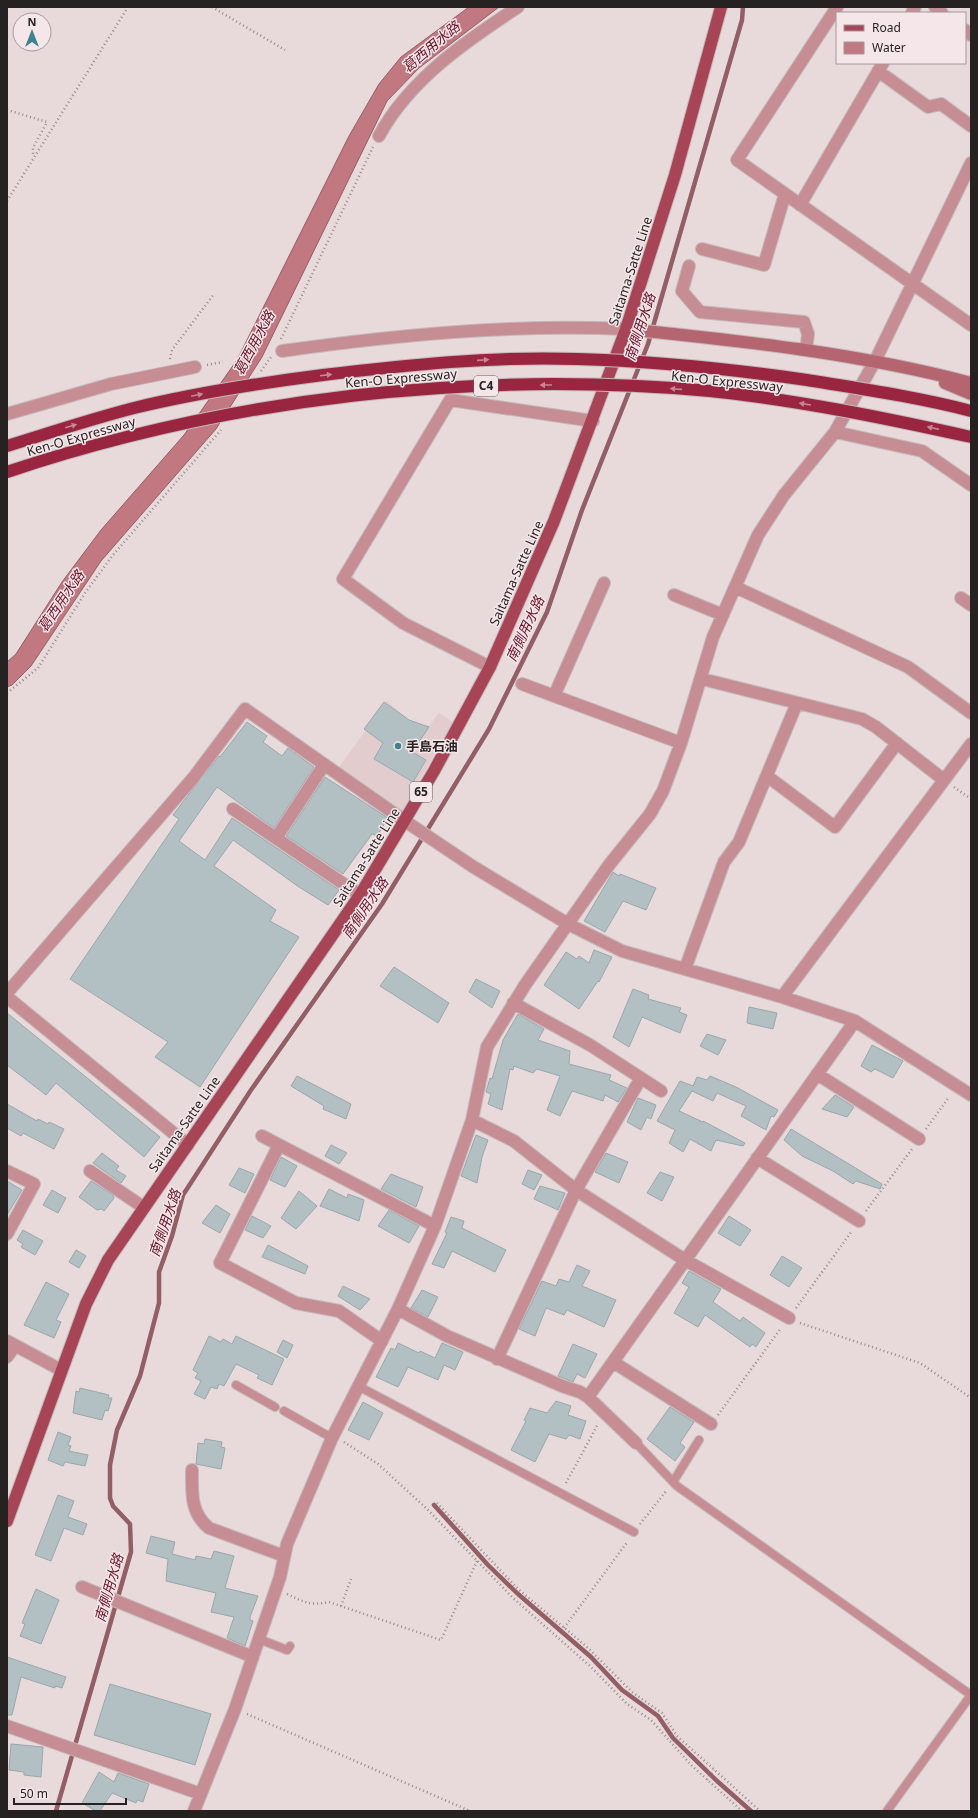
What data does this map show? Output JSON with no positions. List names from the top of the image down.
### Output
{
  "streets": {
    "highway": ["Ken-O Expressway", "C4"],
    "main road": ["Saitama-Satte Line", "65"]
  },
  "water": ["葛西用水路", "南側用水路"],
  "places": ["手島石油"],
  "legend": ["Road", "Water"],
  "scale_bar": "50 m",
  "north": "top"
}
